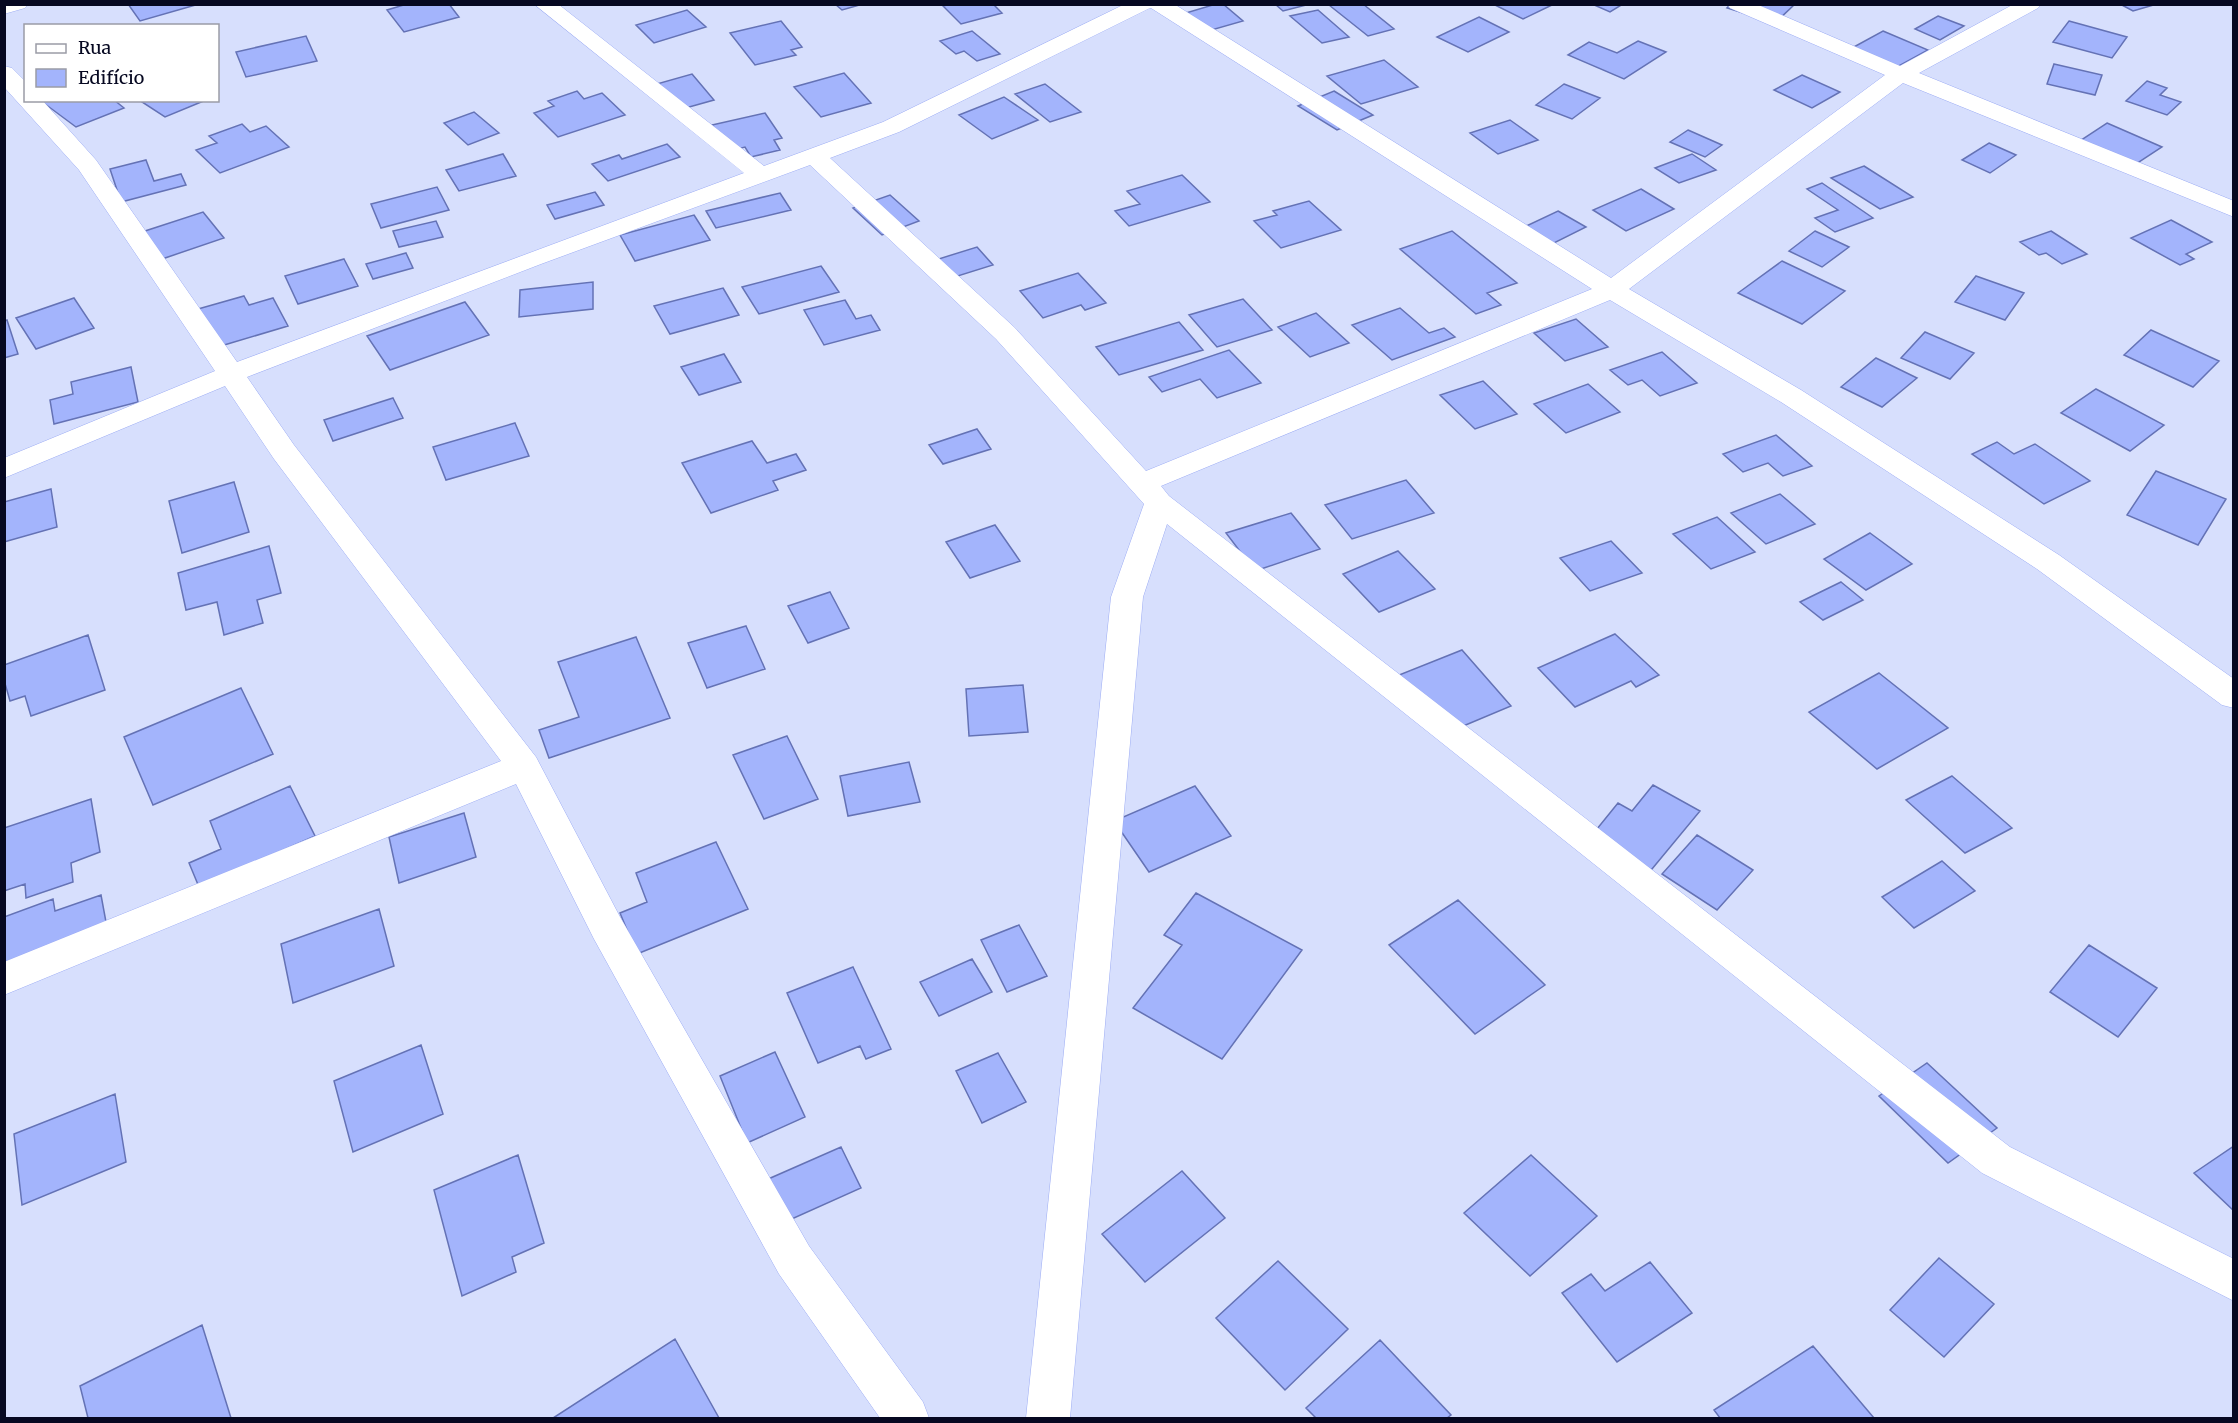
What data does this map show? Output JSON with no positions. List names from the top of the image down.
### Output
{
  "legend": ["Rua", "Edifício"]
}
